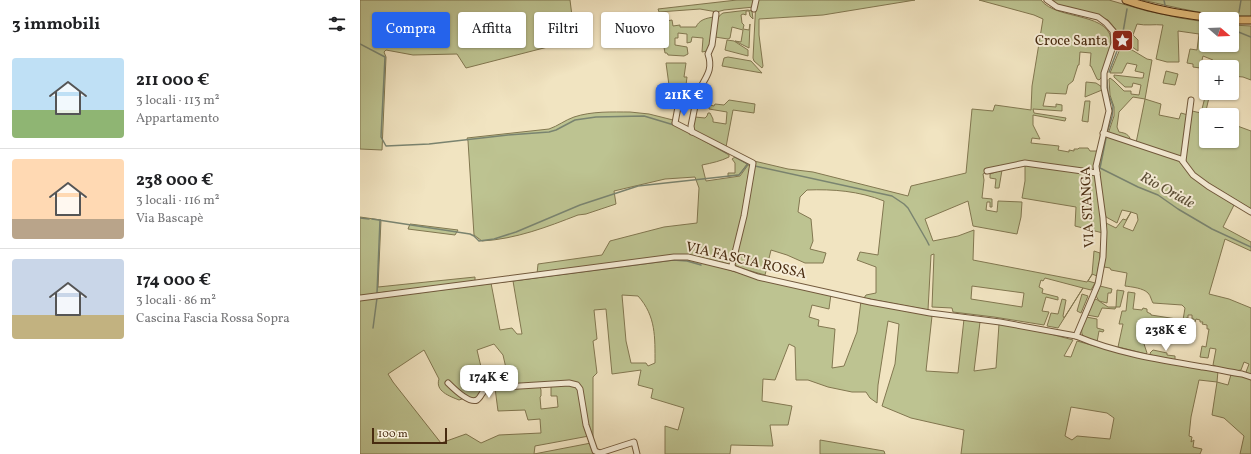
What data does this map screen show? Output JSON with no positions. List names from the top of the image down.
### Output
{
  "streets": {
    "street": ["VIA STANGA", "VIA FASCIA ROSSA"]
  },
  "crossings": [
    ["VIA STANGA", "VIA FASCIA ROSSA"]
  ],
  "water": ["Rio Oriale"],
  "places": {
    "place": ["Croce Santa"]
  },
  "scale_bar": "100 m",
  "north": "right",
  "page": {
    "heading": "3 immobili",
    "map_buttons": ["+", "−"],
    "chip": [
      "Compra",
      "Affitta",
      "Filtri",
      "Nuovo"
    ],
    "list": [
      {
        "name": "211 000 €",
        "note": "3 locali · 113 m² · Appartamento"
      },
      {
        "name": "238 000 €",
        "note": "3 locali · 116 m² · Via Bascapè"
      },
      {
        "name": "174 000 €",
        "note": "3 locali · 86 m² · Cascina Fascia Rossa Sopra"
      }
    ],
    "price": ["211K €", "238K €", "174K €"],
    "scale": "100 m"
  }
}
